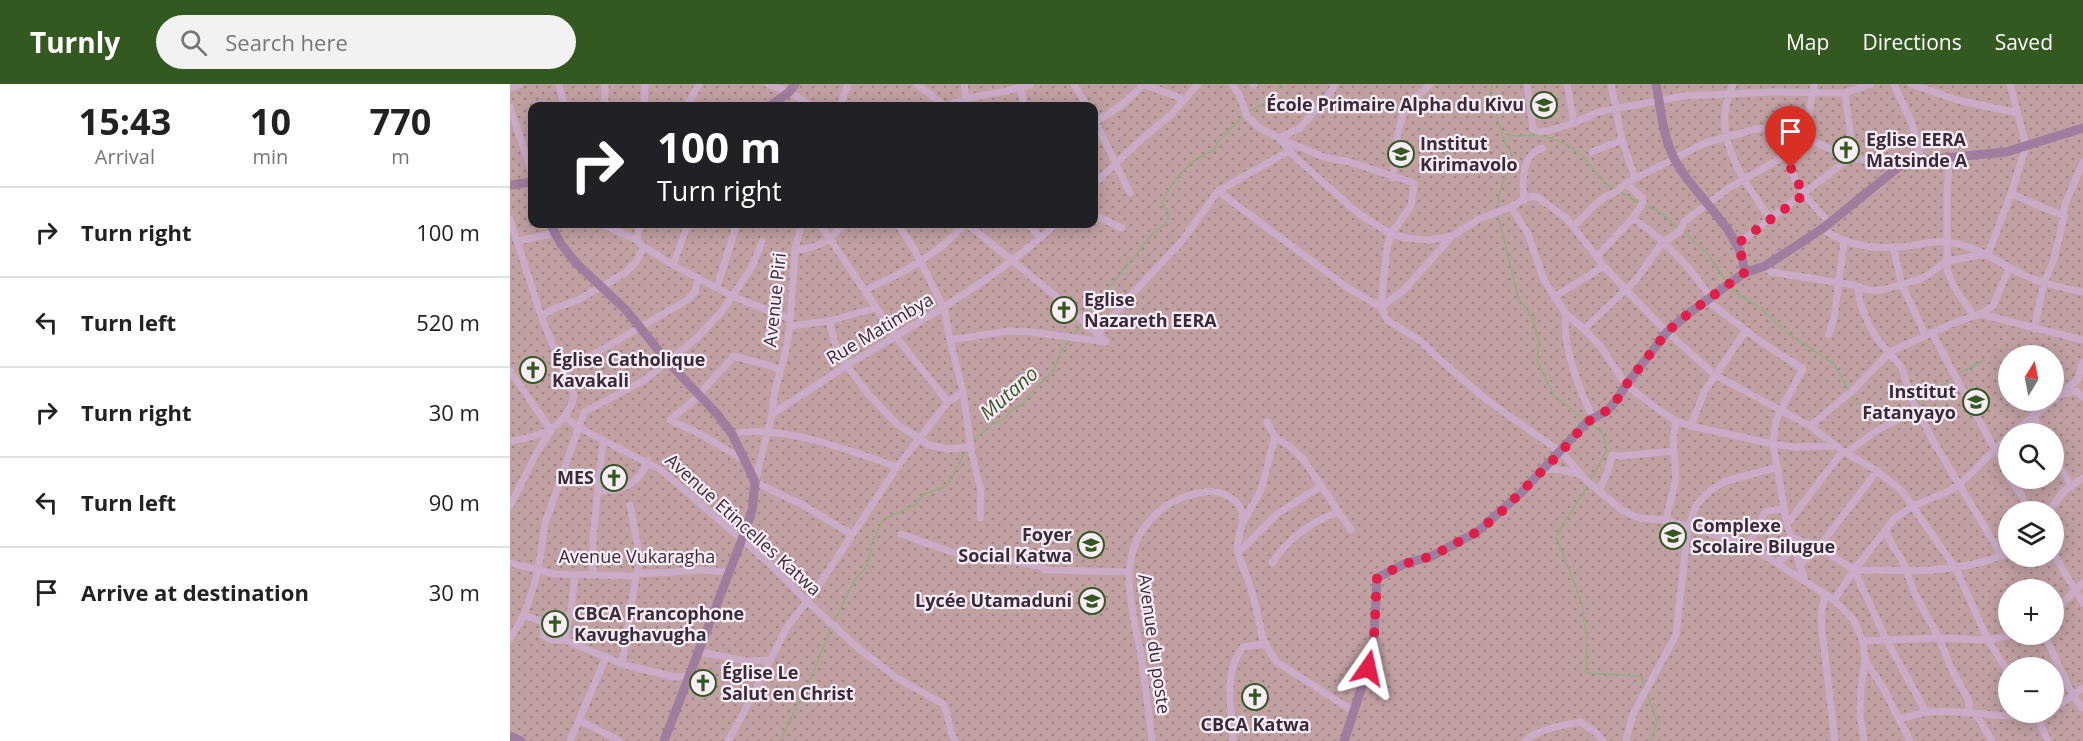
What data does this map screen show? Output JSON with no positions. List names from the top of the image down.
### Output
{
  "streets": {
    "street": [
      "Avenue Piri",
      "Rue Matimbya",
      "Avenue Etincelles Katwa",
      "Avenue Vukaragha",
      "Avenue du poste"
    ]
  },
  "crossings": [
    ["Avenue Piri", "Rue Matimbya"]
  ],
  "water": ["Mutano"],
  "places": {
    "school or university": [
      "École Primaire Alpha du Kivu",
      "Institut Kirimavolo",
      "Institut Fatanyayo",
      "Complexe Scolaire Bilugue",
      "Foyer Social Katwa",
      "Lycée Utamaduni"
    ],
    "church": [
      "Eglise EERA Matsinde A",
      "Eglise Nazareth EERA",
      "Église Catholique Kavakali",
      "MES",
      "CBCA Francophone Kavughavugha",
      "Église Le Salut en Christ",
      "CBCA Katwa"
    ]
  },
  "north": "top",
  "page": {
    "header": "Turnly",
    "search": "Search here",
    "nav": ["Map", "Directions", "Saved"],
    "eta": [
      "15:43",
      "Arrival",
      "10",
      "min",
      "770",
      "m"
    ],
    "turn": ["100 m", "Turn right"],
    "list": [
      {
        "name": "Turn right",
        "value": "100 m"
      },
      {
        "name": "Turn left",
        "value": "520 m"
      },
      {
        "name": "Turn right",
        "value": "30 m"
      },
      {
        "name": "Turn left",
        "value": "90 m"
      },
      {
        "name": "Arrive at destination",
        "value": "30 m"
      }
    ],
    "map_buttons": ["+", "−"]
  }
}
